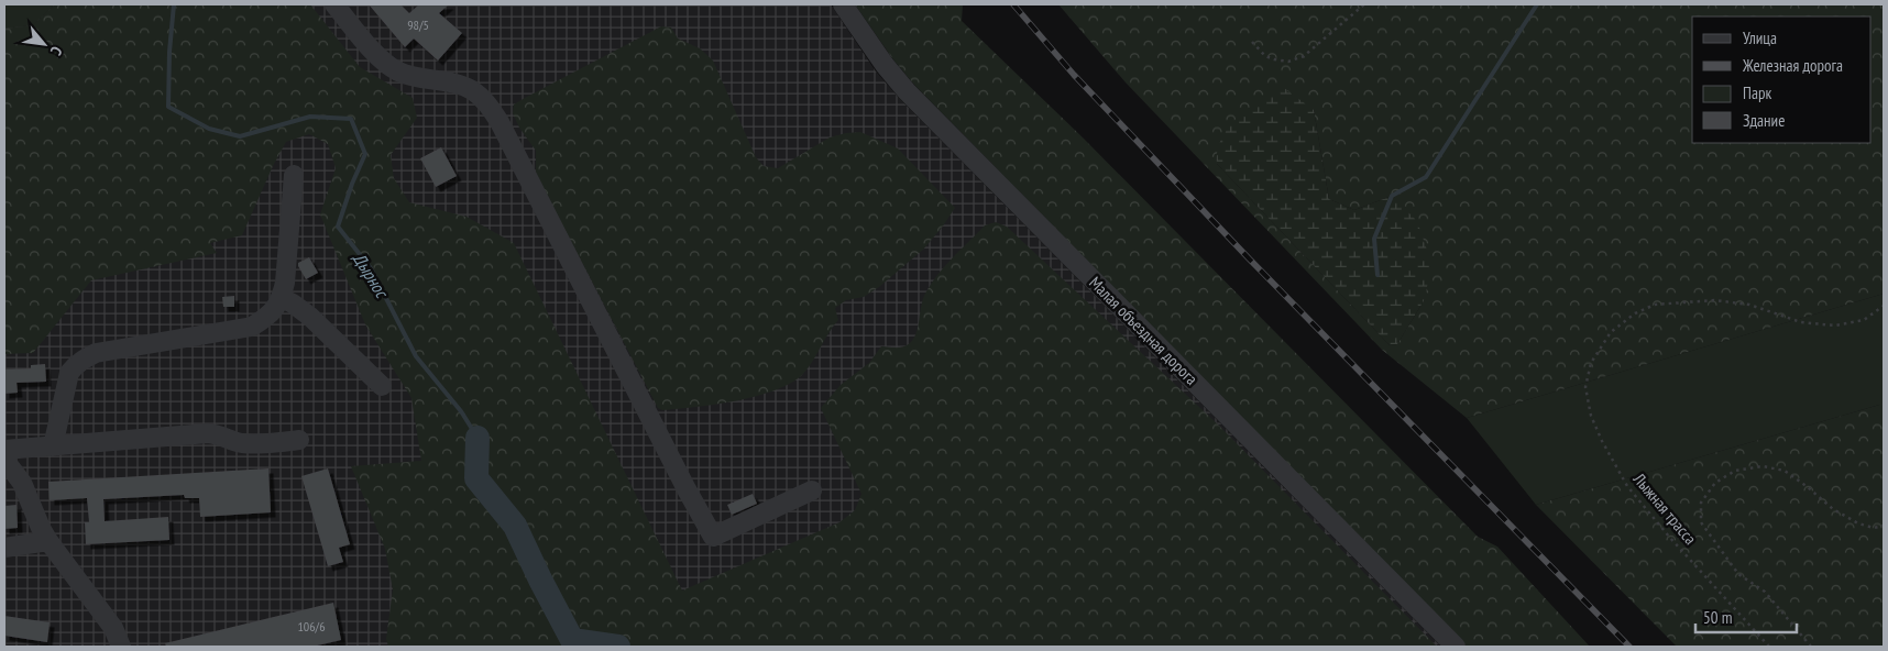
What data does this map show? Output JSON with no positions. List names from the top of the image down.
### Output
{
  "streets": {
    "street": ["Малая объездная дорога"],
    "path": ["Лыжная трасса"]
  },
  "water": ["Дырнос"],
  "house_numbers": ["98/5", "106/6"],
  "legend": [
    "Улица",
    "Железная дорога",
    "Парк",
    "Здание"
  ],
  "scale_bar": "50 m",
  "north": "bottom right"
}
